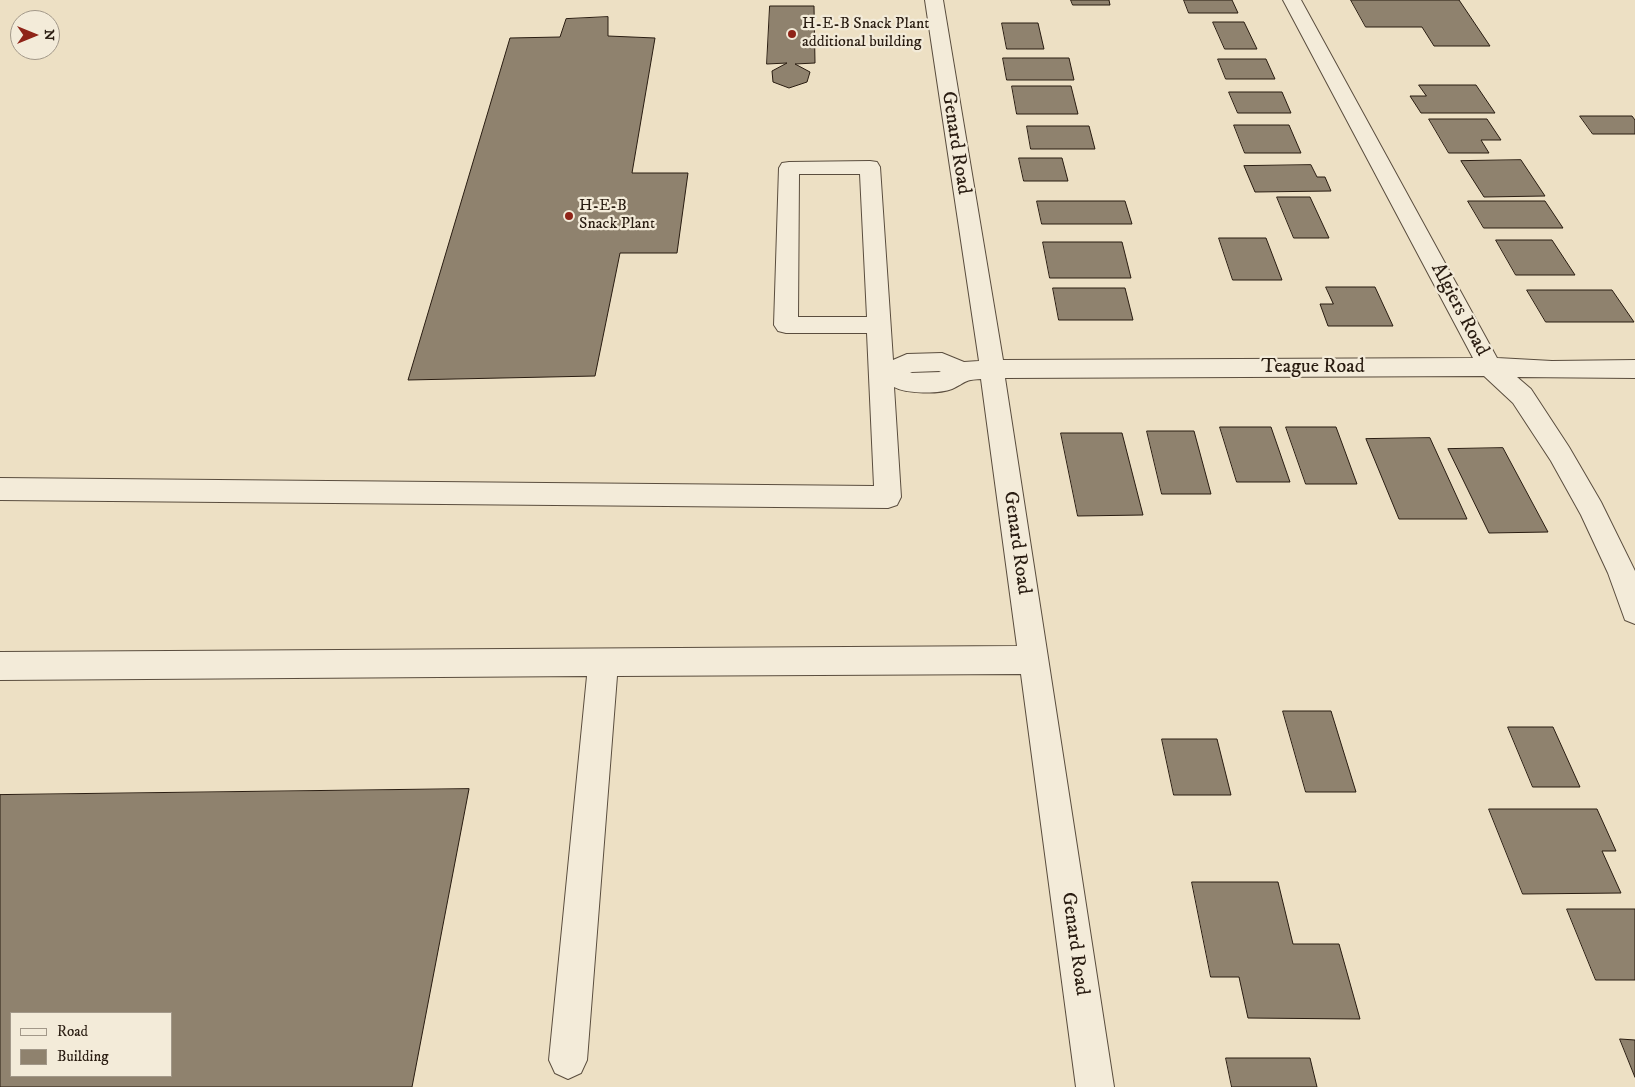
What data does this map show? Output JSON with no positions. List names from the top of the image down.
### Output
{
  "streets": {
    "street": ["Genard Road", "Algiers Road", "Teague Road"]
  },
  "crossings": [
    ["Genard Road", "Teague Road"],
    ["Algiers Road", "Teague Road"]
  ],
  "places": ["H-E-B Snack Plant additional building", "H-E-B Snack Plant"],
  "legend": ["Road", "Building"],
  "north": "right"
}
